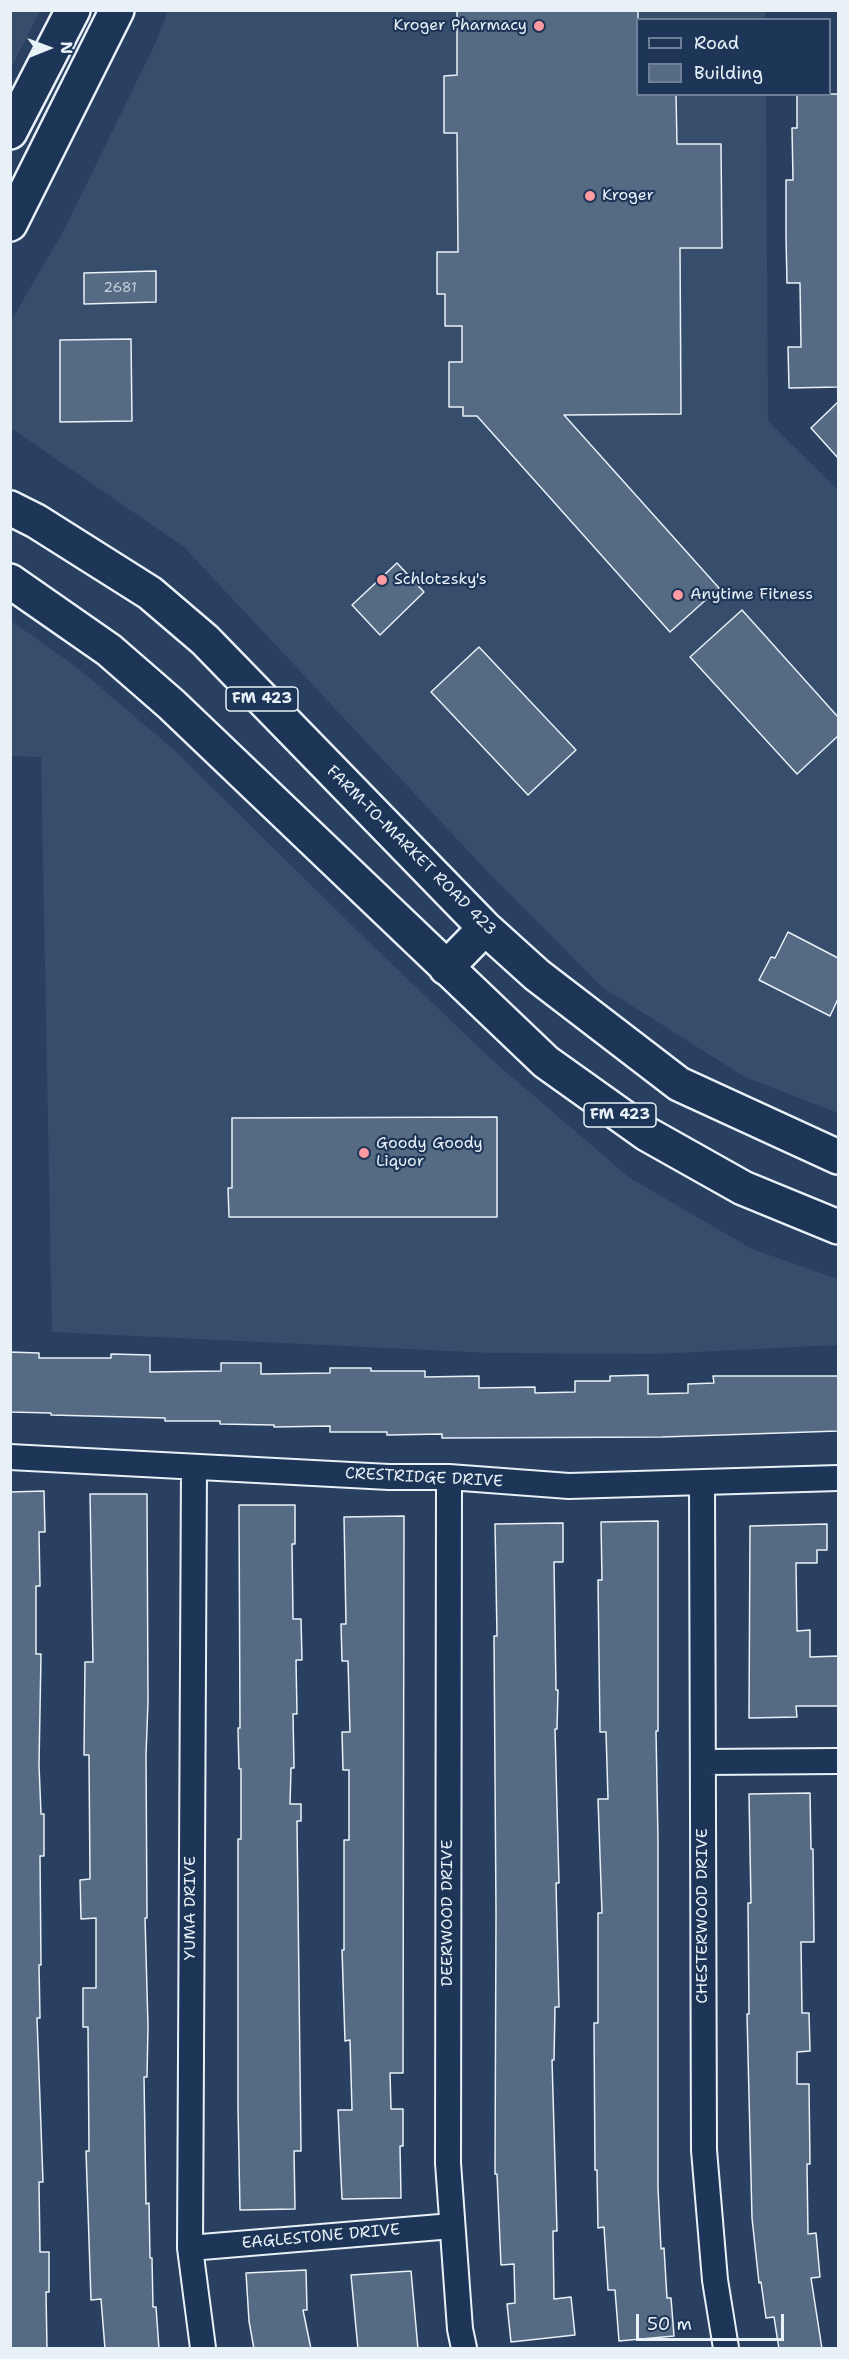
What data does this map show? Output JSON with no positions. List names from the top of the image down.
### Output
{
  "streets": {
    "main road": ["FM 423", "FARM-TO-MARKET ROAD 423"],
    "street": [
      "CRESTRIDGE DRIVE",
      "YUMA DRIVE",
      "DEERWOOD DRIVE",
      "CHESTERWOOD DRIVE",
      "EAGLESTONE DRIVE"
    ]
  },
  "crossings": [
    ["CRESTRIDGE DRIVE", "YUMA DRIVE"],
    ["CRESTRIDGE DRIVE", "DEERWOOD DRIVE"],
    ["CRESTRIDGE DRIVE", "CHESTERWOOD DRIVE"],
    ["YUMA DRIVE", "EAGLESTONE DRIVE"],
    ["DEERWOOD DRIVE", "EAGLESTONE DRIVE"]
  ],
  "places": [
    "Kroger Pharmacy",
    "Kroger",
    "Schlotzsky's",
    "Anytime Fitness",
    "Goody Goody Liquor"
  ],
  "house_numbers": ["2681"],
  "legend": ["Road", "Building"],
  "scale_bar": "50 m",
  "north": "right"
}
